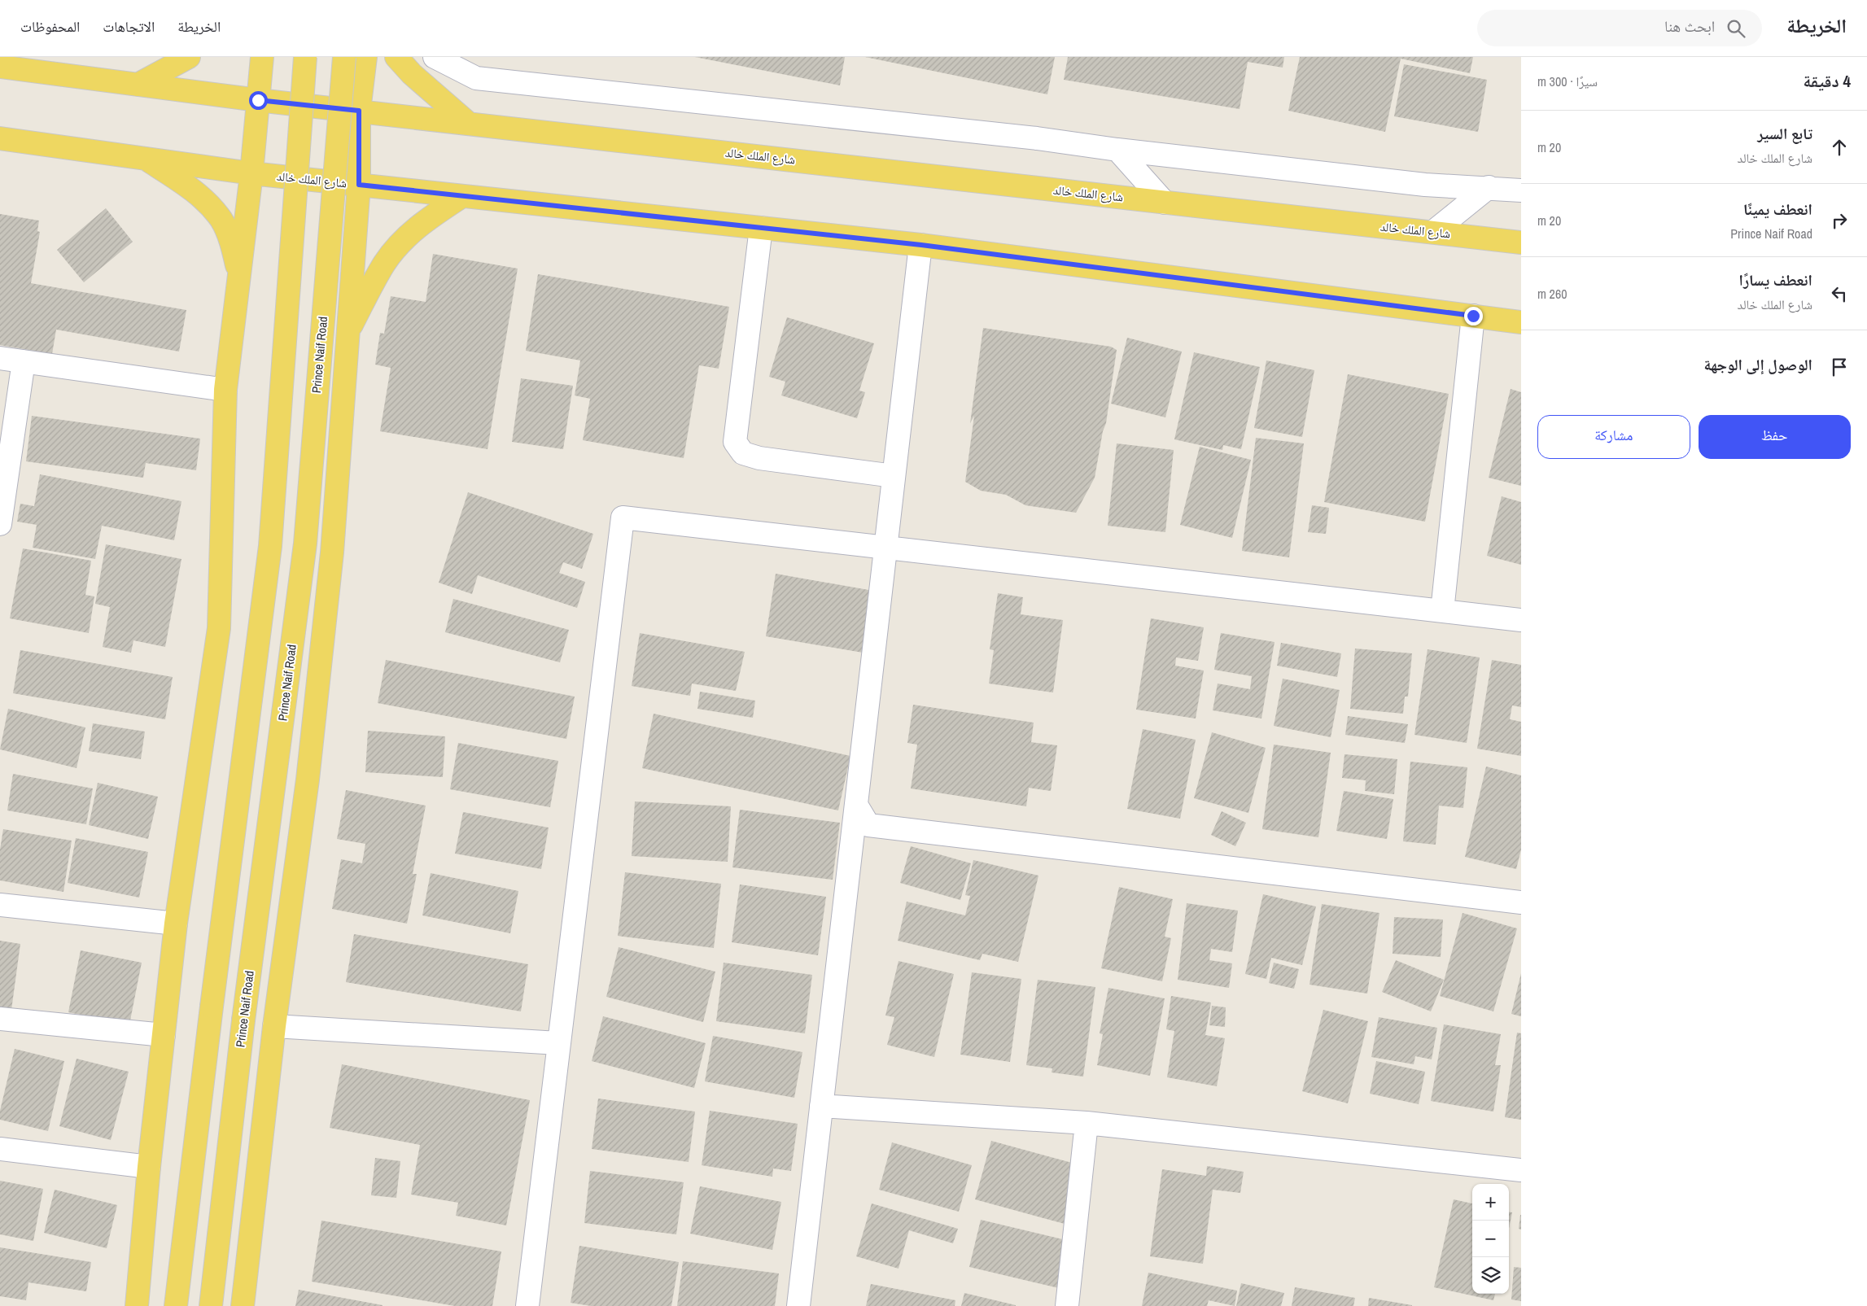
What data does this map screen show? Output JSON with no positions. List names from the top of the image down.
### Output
{
  "streets": {
    "main road": ["شارع الملك خالد", "Prince Naif Road"]
  },
  "page": {
    "header": "الخريطة",
    "search": "ابحث هنا",
    "nav": ["الخريطة", "الاتجاهات", "المحفوظات"],
    "heading": ["4 دقيقة", "سيرًا · 300 m"],
    "list": [
      ["تابع السير", "شارع الملك خالد", "20 m"],
      ["انعطف يمينًا", "Prince Naif Road", "20 m"],
      ["انعطف يسارًا", "شارع الملك خالد", "260 m"],
      "الوصول إلى الوجهة"
    ],
    "buttons": ["حفظ", "مشاركة"],
    "map_buttons": ["+", "−"]
  }
}
